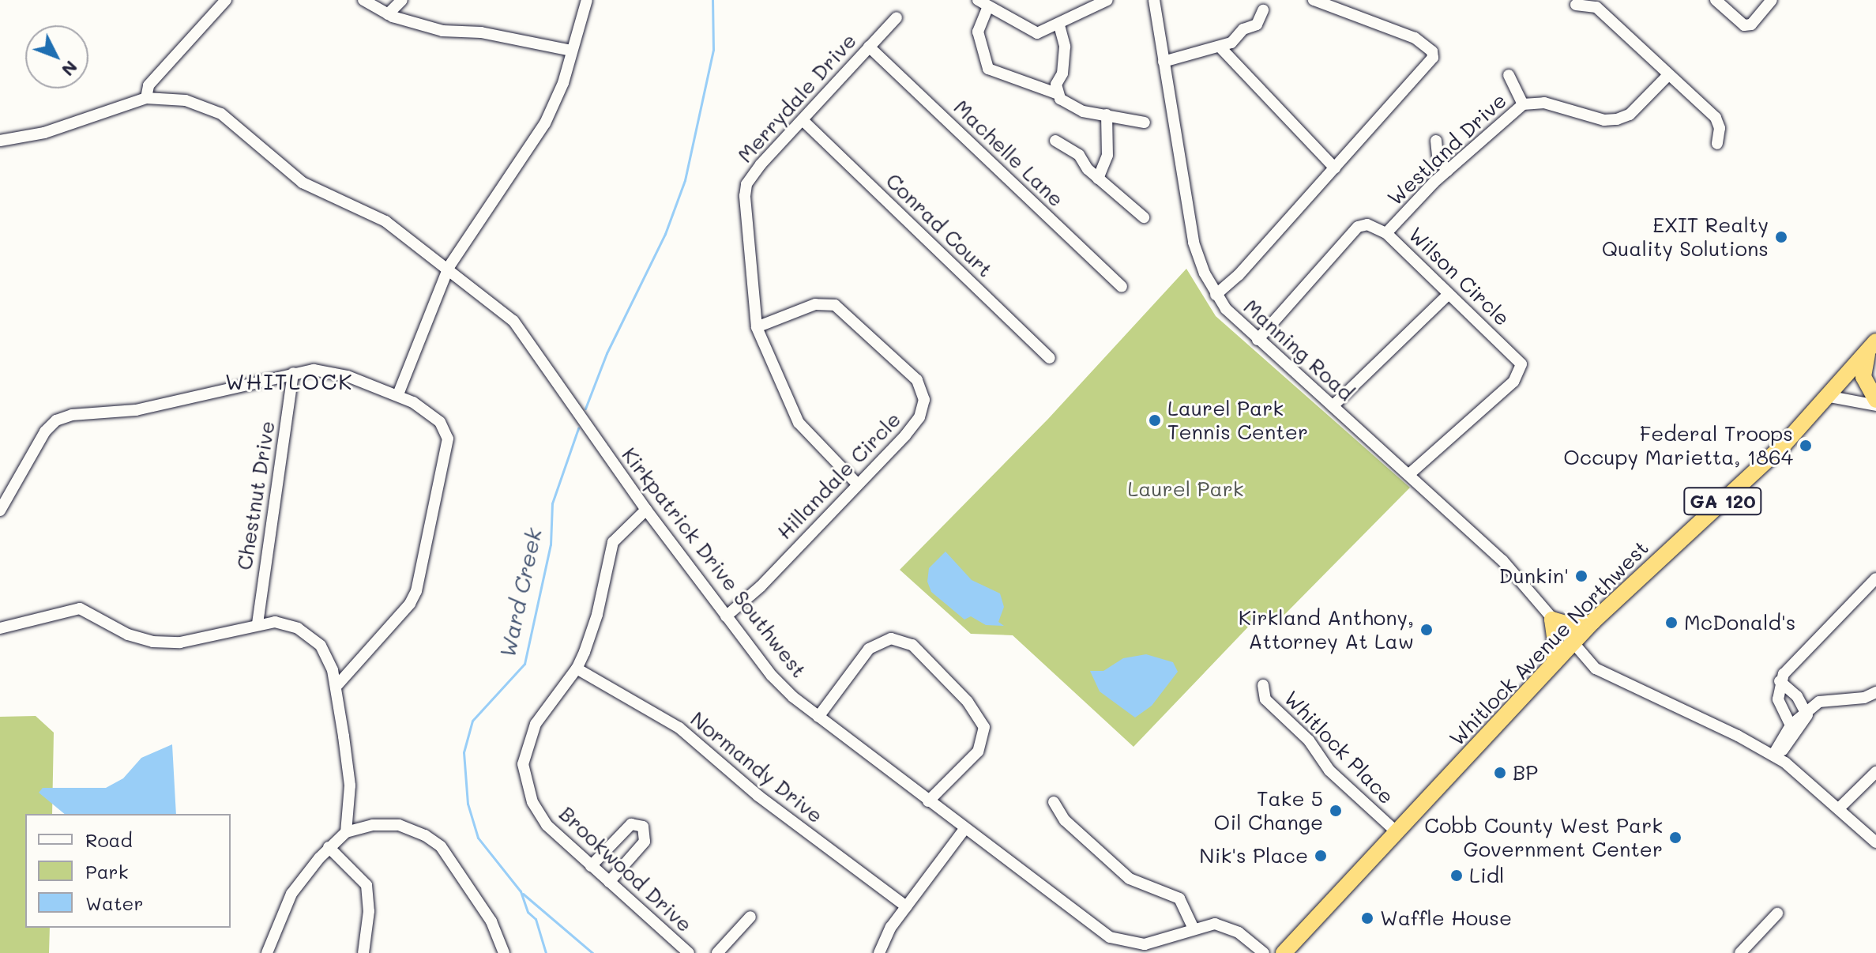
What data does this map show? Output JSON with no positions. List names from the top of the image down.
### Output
{
  "streets": {
    "highway": ["GA 120", "Whitlock Avenue Northwest"],
    "street": [
      "Merrydale Drive",
      "Westland Drive",
      "Machelle Lane",
      "Conrad Court",
      "Wilson Circle",
      "Manning Road",
      "Hillandale Circle",
      "Chestnut Drive",
      "Kirkpatrick Drive Southwest",
      "Whitlock Place",
      "Normandy Drive",
      "Brookwood Drive"
    ]
  },
  "crossings": [
    ["Merrydale Drive", "Machelle Lane"],
    ["Merrydale Drive", "Conrad Court"],
    ["Merrydale Drive", "Hillandale Circle"],
    ["Westland Drive", "Wilson Circle"],
    ["Wilson Circle", "Manning Road"],
    ["Manning Road", "Whitlock Avenue Northwest"],
    ["Hillandale Circle", "Kirkpatrick Drive Southwest"],
    ["Kirkpatrick Drive Southwest", "Brookwood Drive"],
    ["Whitlock Avenue Northwest", "Whitlock Place"],
    ["Normandy Drive", "Brookwood Drive"]
  ],
  "districts": ["WHITLOCK"],
  "water": ["Ward Creek"],
  "parks": ["Laurel Park"],
  "places": [
    "EXIT Realty Quality Solutions",
    "Laurel Park Tennis Center",
    "Federal Troops Occupy Marietta, 1864",
    "Dunkin'",
    "McDonald's",
    "Kirkland Anthony, Attorney At Law",
    "BP",
    "Take 5 Oil Change",
    "Cobb County West Park Government Center",
    "Nik's Place",
    "Lidl",
    "Waffle House"
  ],
  "legend": ["Road", "Park", "Water"],
  "north": "bottom right"
}
